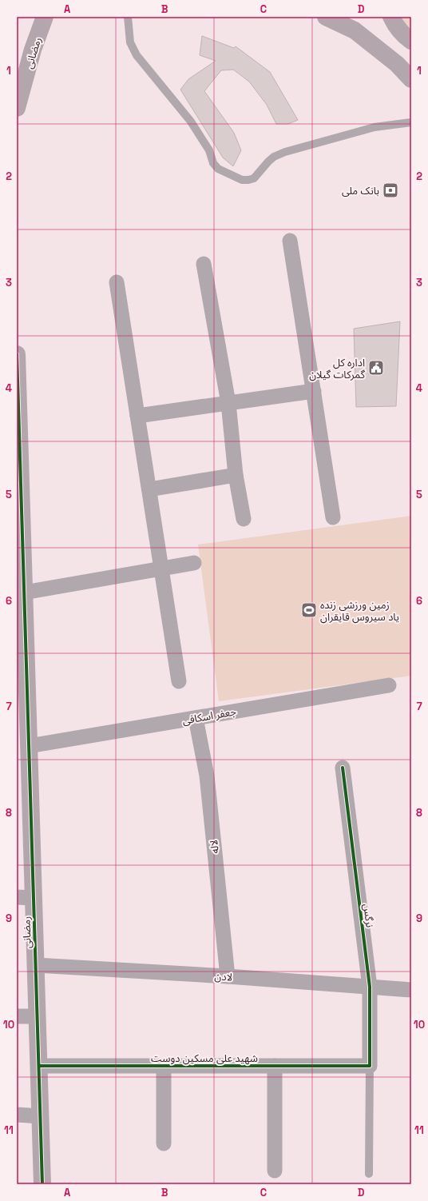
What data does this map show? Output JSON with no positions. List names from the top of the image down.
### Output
{
  "streets": {
    "street": [
      "رمضانی",
      "جعفر اسکافی",
      "لاله",
      "نرگس",
      "لادن",
      "شهید علی مسکین دوست"
    ]
  },
  "crossings": [
    ["رمضانی", "جعفر اسکافی"],
    ["رمضانی", "لادن"],
    ["رمضانی", "شهید علی مسکین دوست"],
    ["جعفر اسکافی", "لاله"],
    ["لاله", "لادن"],
    ["نرگس", "لادن"],
    ["نرگس", "شهید علی مسکین دوست"]
  ],
  "places": {
    "bank": ["بانک ملی"],
    "public building": ["اداره کل گمرکات گیلان"],
    "sports": ["زمین ورزشی زنده یاد سیروس قایقران"]
  },
  "grid": {
    "columns": [
      "A",
      "B",
      "C",
      "D"
    ],
    "rows": [
      "1",
      "2",
      "3",
      "4",
      "5",
      "6",
      "7",
      "8",
      "9",
      "10",
      "11"
    ]
  }
}
